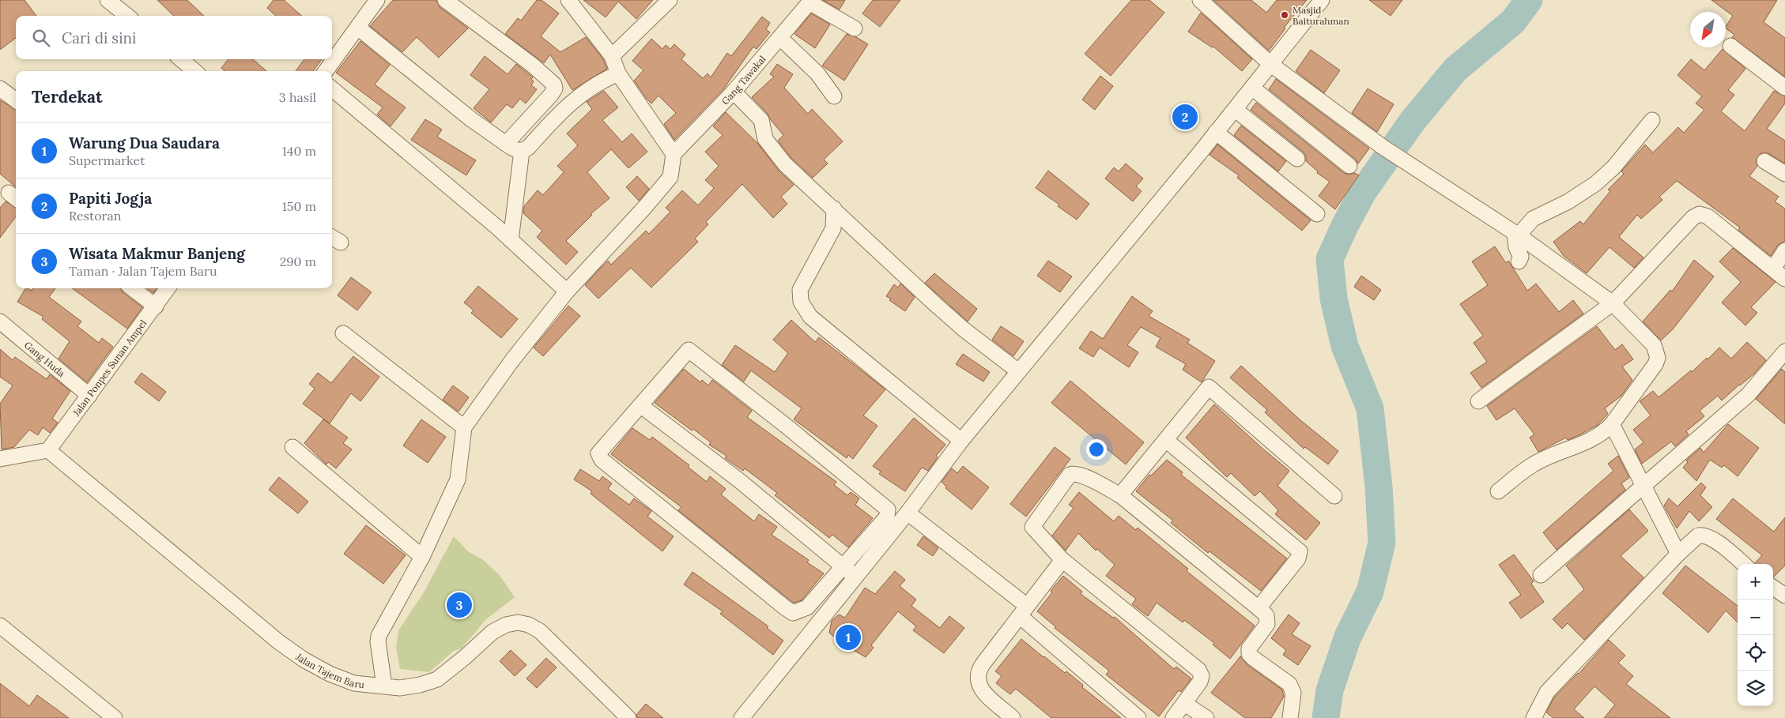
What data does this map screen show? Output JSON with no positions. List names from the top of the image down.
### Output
{
  "streets": {
    "street": [
      "Gang Tawakal",
      "Gang Huda",
      "Jalan Ponpes Sunan Ampel",
      "Jalan Tajem Baru"
    ]
  },
  "crossings": [
    ["Gang Huda", "Jalan Ponpes Sunan Ampel"],
    ["Jalan Ponpes Sunan Ampel", "Jalan Tajem Baru"]
  ],
  "places": ["Masjid Baiturahman"],
  "north": "bottom left",
  "page": {
    "search": "Cari di sini",
    "heading": ["Terdekat", "3 hasil"],
    "pins": ["2", "3", "1"],
    "list": [
      {
        "mark": "1",
        "name": "Warung Dua Saudara",
        "note": "Supermarket",
        "value": "140 m"
      },
      {
        "mark": "2",
        "name": "Papiti Jogja",
        "note": "Restoran",
        "value": "150 m"
      },
      {
        "mark": "3",
        "name": "Wisata Makmur Banjeng",
        "note": "Taman · Jalan Tajem Baru",
        "value": "290 m"
      }
    ],
    "map_buttons": ["+", "−"]
  }
}
